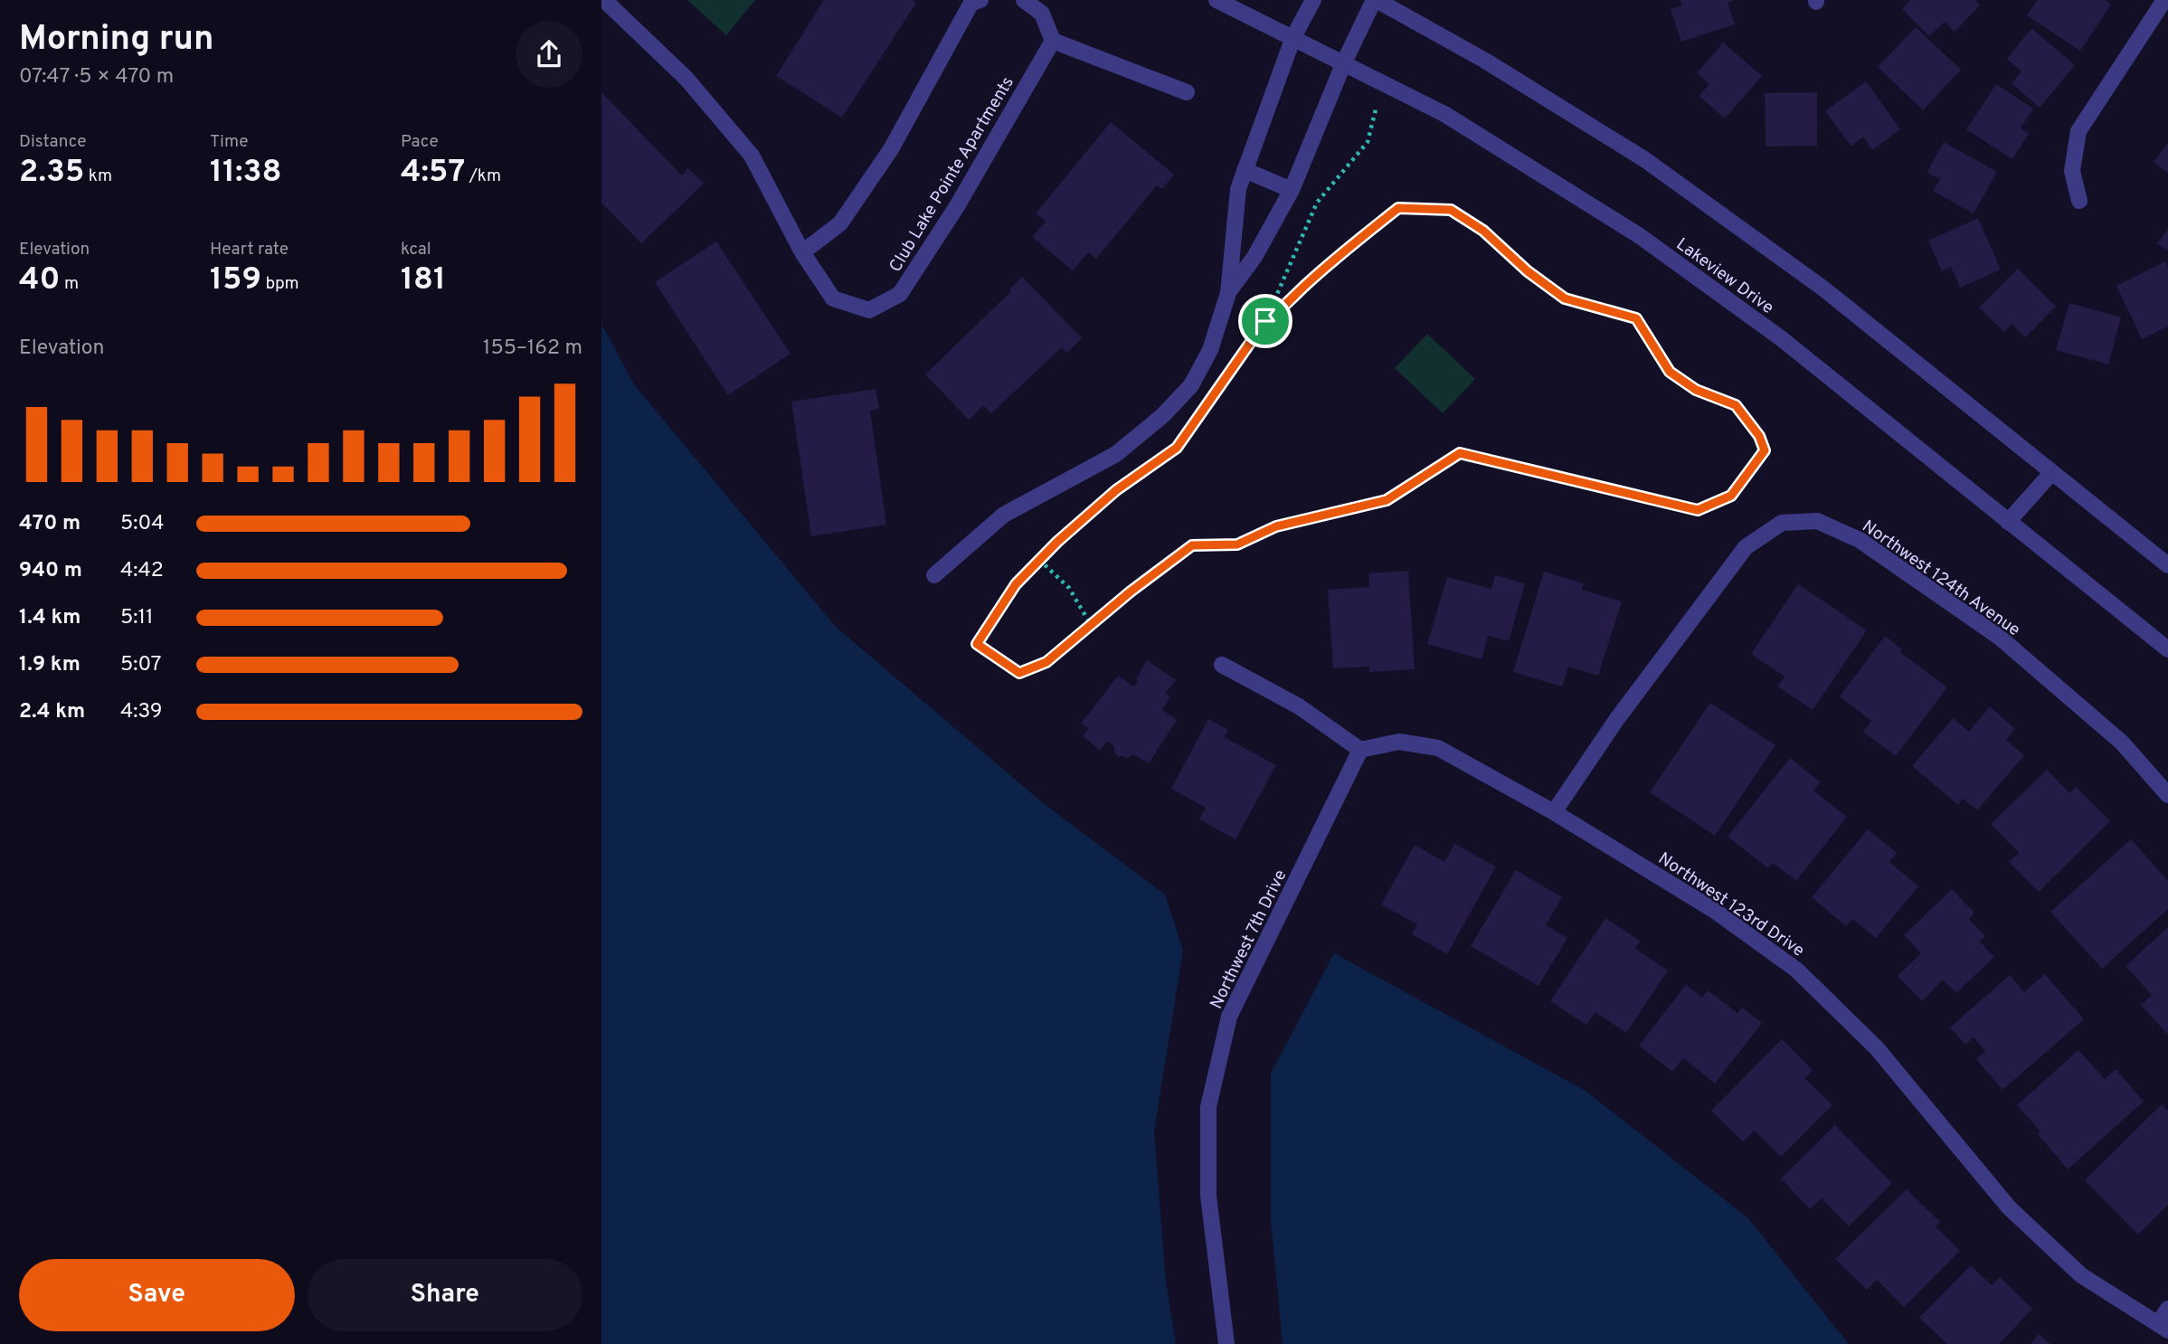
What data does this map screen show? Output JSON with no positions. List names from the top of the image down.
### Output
{
  "streets": {
    "street": [
      "Club Lake Pointe Apartments",
      "Lakeview Drive",
      "Northwest 124th Avenue",
      "Northwest 123rd Drive",
      "Northwest 7th Drive"
    ]
  },
  "crossings": [
    ["Northwest 124th Avenue", "Northwest 123rd Drive"],
    ["Northwest 123rd Drive", "Northwest 7th Drive"]
  ],
  "page": {
    "heading": ["Morning run", "07:47 · 5 × 470 m"],
    "stats": [
      ["Distance", "2.35 km"],
      ["Time", "11:38"],
      ["Pace", "4:57 /km"],
      ["Elevation", "40 m"],
      ["Heart rate", "159 bpm"],
      ["kcal", "181"]
    ],
    "chart": ["Elevation", "155–162 m"],
    "list": [
      {
        "name": "470 m",
        "note": "5:04"
      },
      {
        "name": "940 m",
        "note": "4:42"
      },
      {
        "name": "1.4 km",
        "note": "5:11"
      },
      {
        "name": "1.9 km",
        "note": "5:07"
      },
      {
        "name": "2.4 km",
        "note": "4:39"
      }
    ],
    "buttons": ["Save", "Share"]
  }
}
